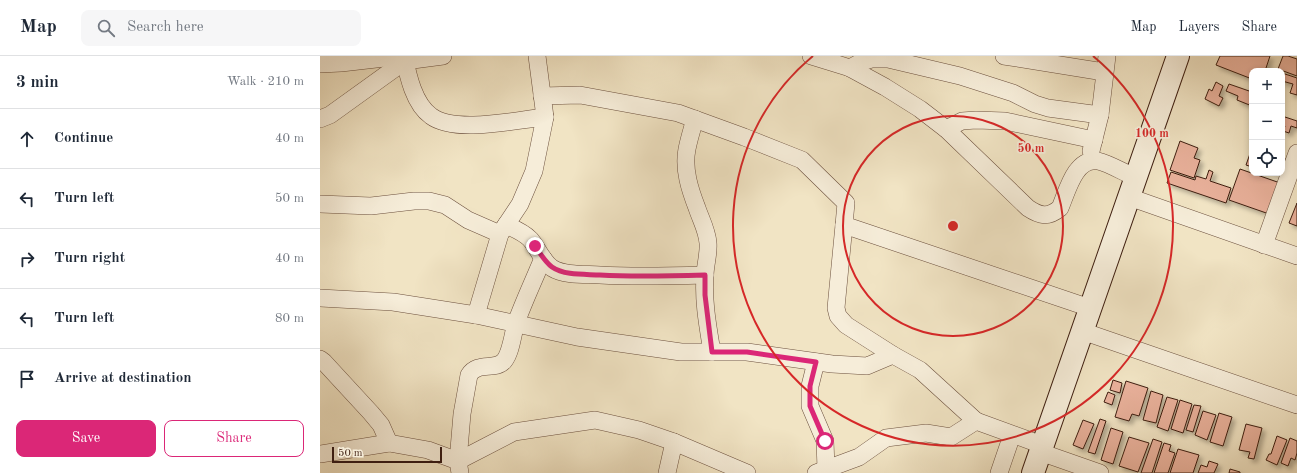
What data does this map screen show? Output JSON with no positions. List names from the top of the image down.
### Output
{
  "scale_bar": "50 m",
  "page": {
    "header": "Map",
    "search": "Search here",
    "nav": ["Map", "Layers", "Share"],
    "heading": ["3 min", "Walk · 210 m"],
    "map_buttons": ["+", "−"],
    "list": [
      ["Continue", "40 m"],
      ["Turn left", "50 m"],
      ["Turn right", "40 m"],
      ["Turn left", "80 m"],
      "Arrive at destination"
    ],
    "buttons": ["Save", "Share"],
    "scale": "50 m"
  },
  "rings": ["100 m", "50 m"]
}
